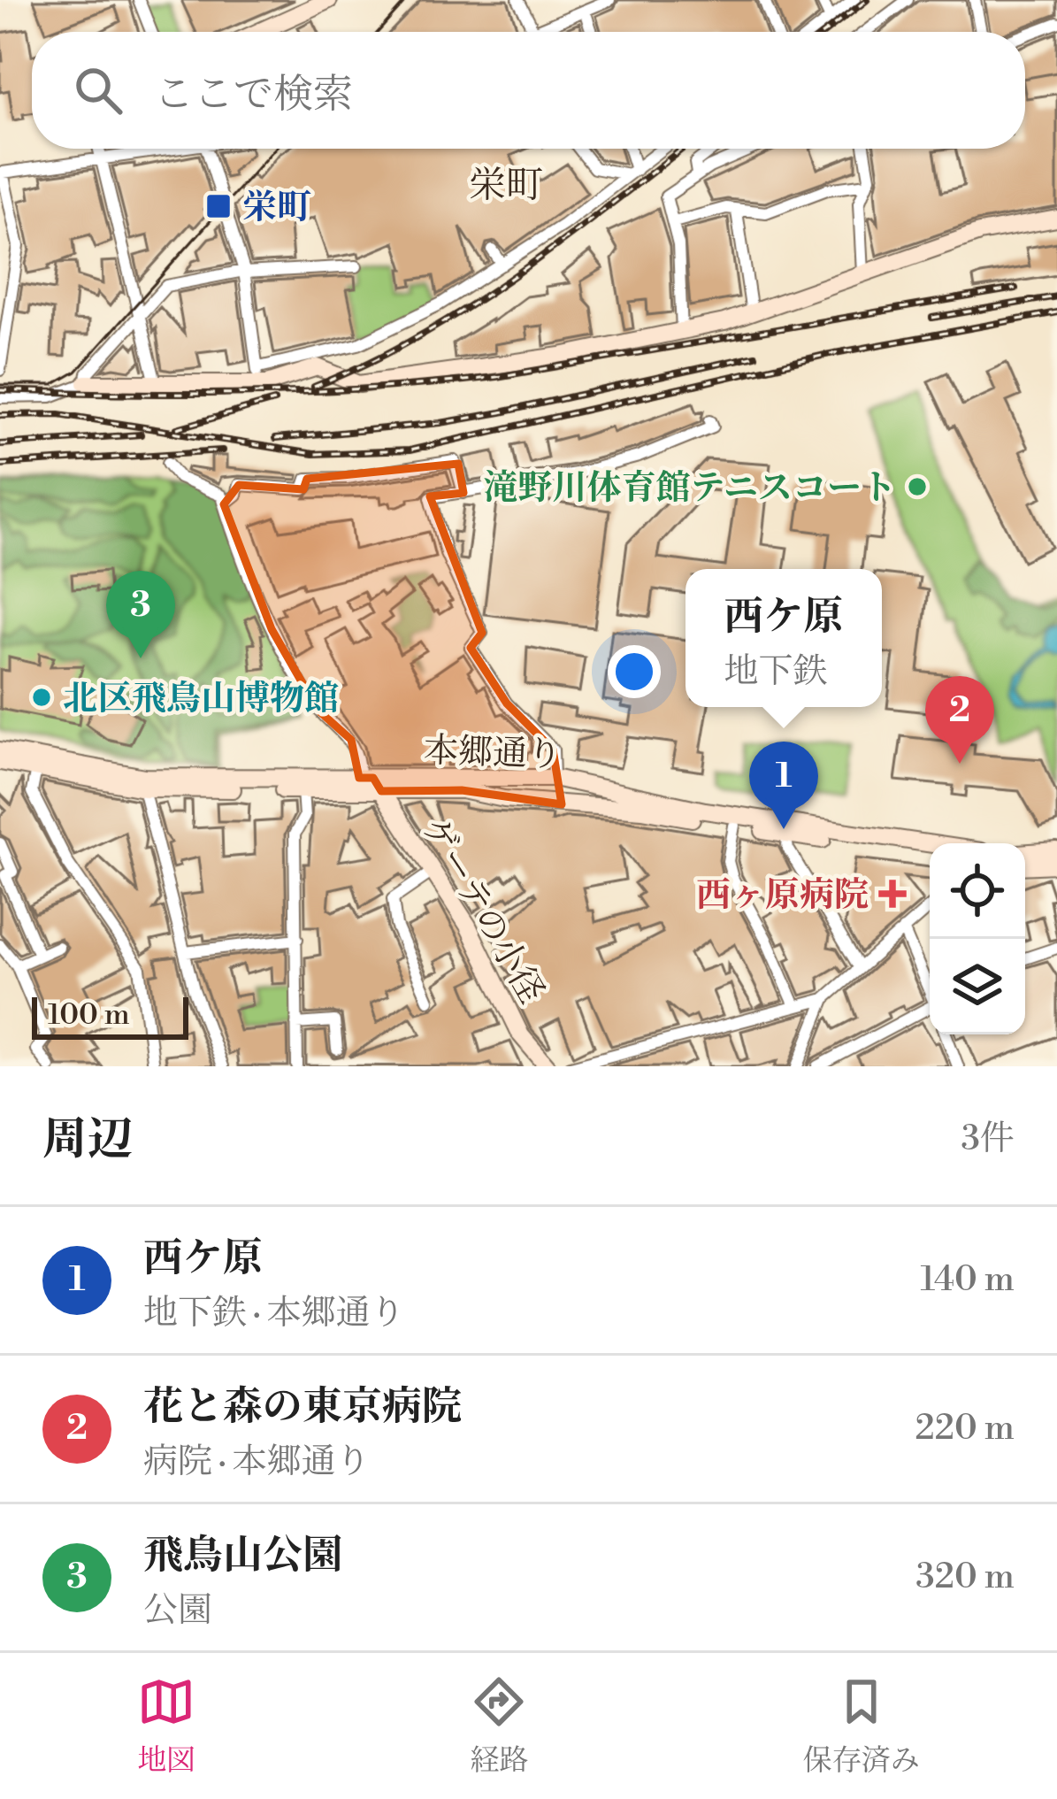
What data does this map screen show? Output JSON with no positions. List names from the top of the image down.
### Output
{
  "streets": {
    "main road": ["本郷通り", "ゲーテの小径"]
  },
  "crossings": [
    ["本郷通り", "ゲーテの小径"]
  ],
  "districts": ["栄町"],
  "places": {
    "transit": ["栄町"],
    "other": ["滝野川体育館テニスコート", "北区飛鳥山博物館"],
    "health": ["西ヶ原病院"]
  },
  "scale_bar": "100 m",
  "page": {
    "search": "ここで検索",
    "popup": ["西ケ原", "地下鉄"],
    "pins": ["3", "2", "1"],
    "scale": "100 m",
    "heading": ["周辺", "3件"],
    "list": [
      {
        "mark": "1",
        "name": "西ケ原",
        "note": "地下鉄 · 本郷通り",
        "value": "140 m"
      },
      {
        "mark": "2",
        "name": "花と森の東京病院",
        "note": "病院 · 本郷通り",
        "value": "220 m"
      },
      {
        "mark": "3",
        "name": "飛鳥山公園",
        "note": "公園",
        "value": "320 m"
      }
    ],
    "nav": ["地図", "経路", "保存済み"]
  }
}
